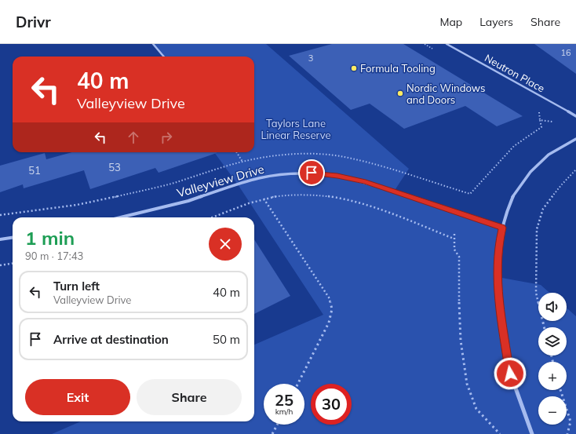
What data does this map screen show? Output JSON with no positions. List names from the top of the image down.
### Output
{
  "streets": {
    "street": ["Neutron Place", "Valleyview Drive"]
  },
  "parks": ["Taylors Lane Linear Reserve"],
  "places": ["Formula Tooling", "Nordic Windows and Doors"],
  "house_numbers": [
    "16",
    "3",
    "53",
    "51"
  ],
  "page": {
    "header": "Drivr",
    "nav": ["Map", "Layers", "Share"],
    "turn": ["40 m", "Valleyview Drive"],
    "heading": ["1 min", "90 m · 17:43"],
    "list": [
      {
        "name": "Turn left",
        "note": "Valleyview Drive",
        "value": "40 m"
      },
      {
        "name": "Arrive at destination",
        "value": "50 m"
      }
    ],
    "map_buttons": ["+", "−"],
    "buttons": ["Exit", "Share"],
    "speed": "25 km/h",
    "limit": "30"
  }
}
